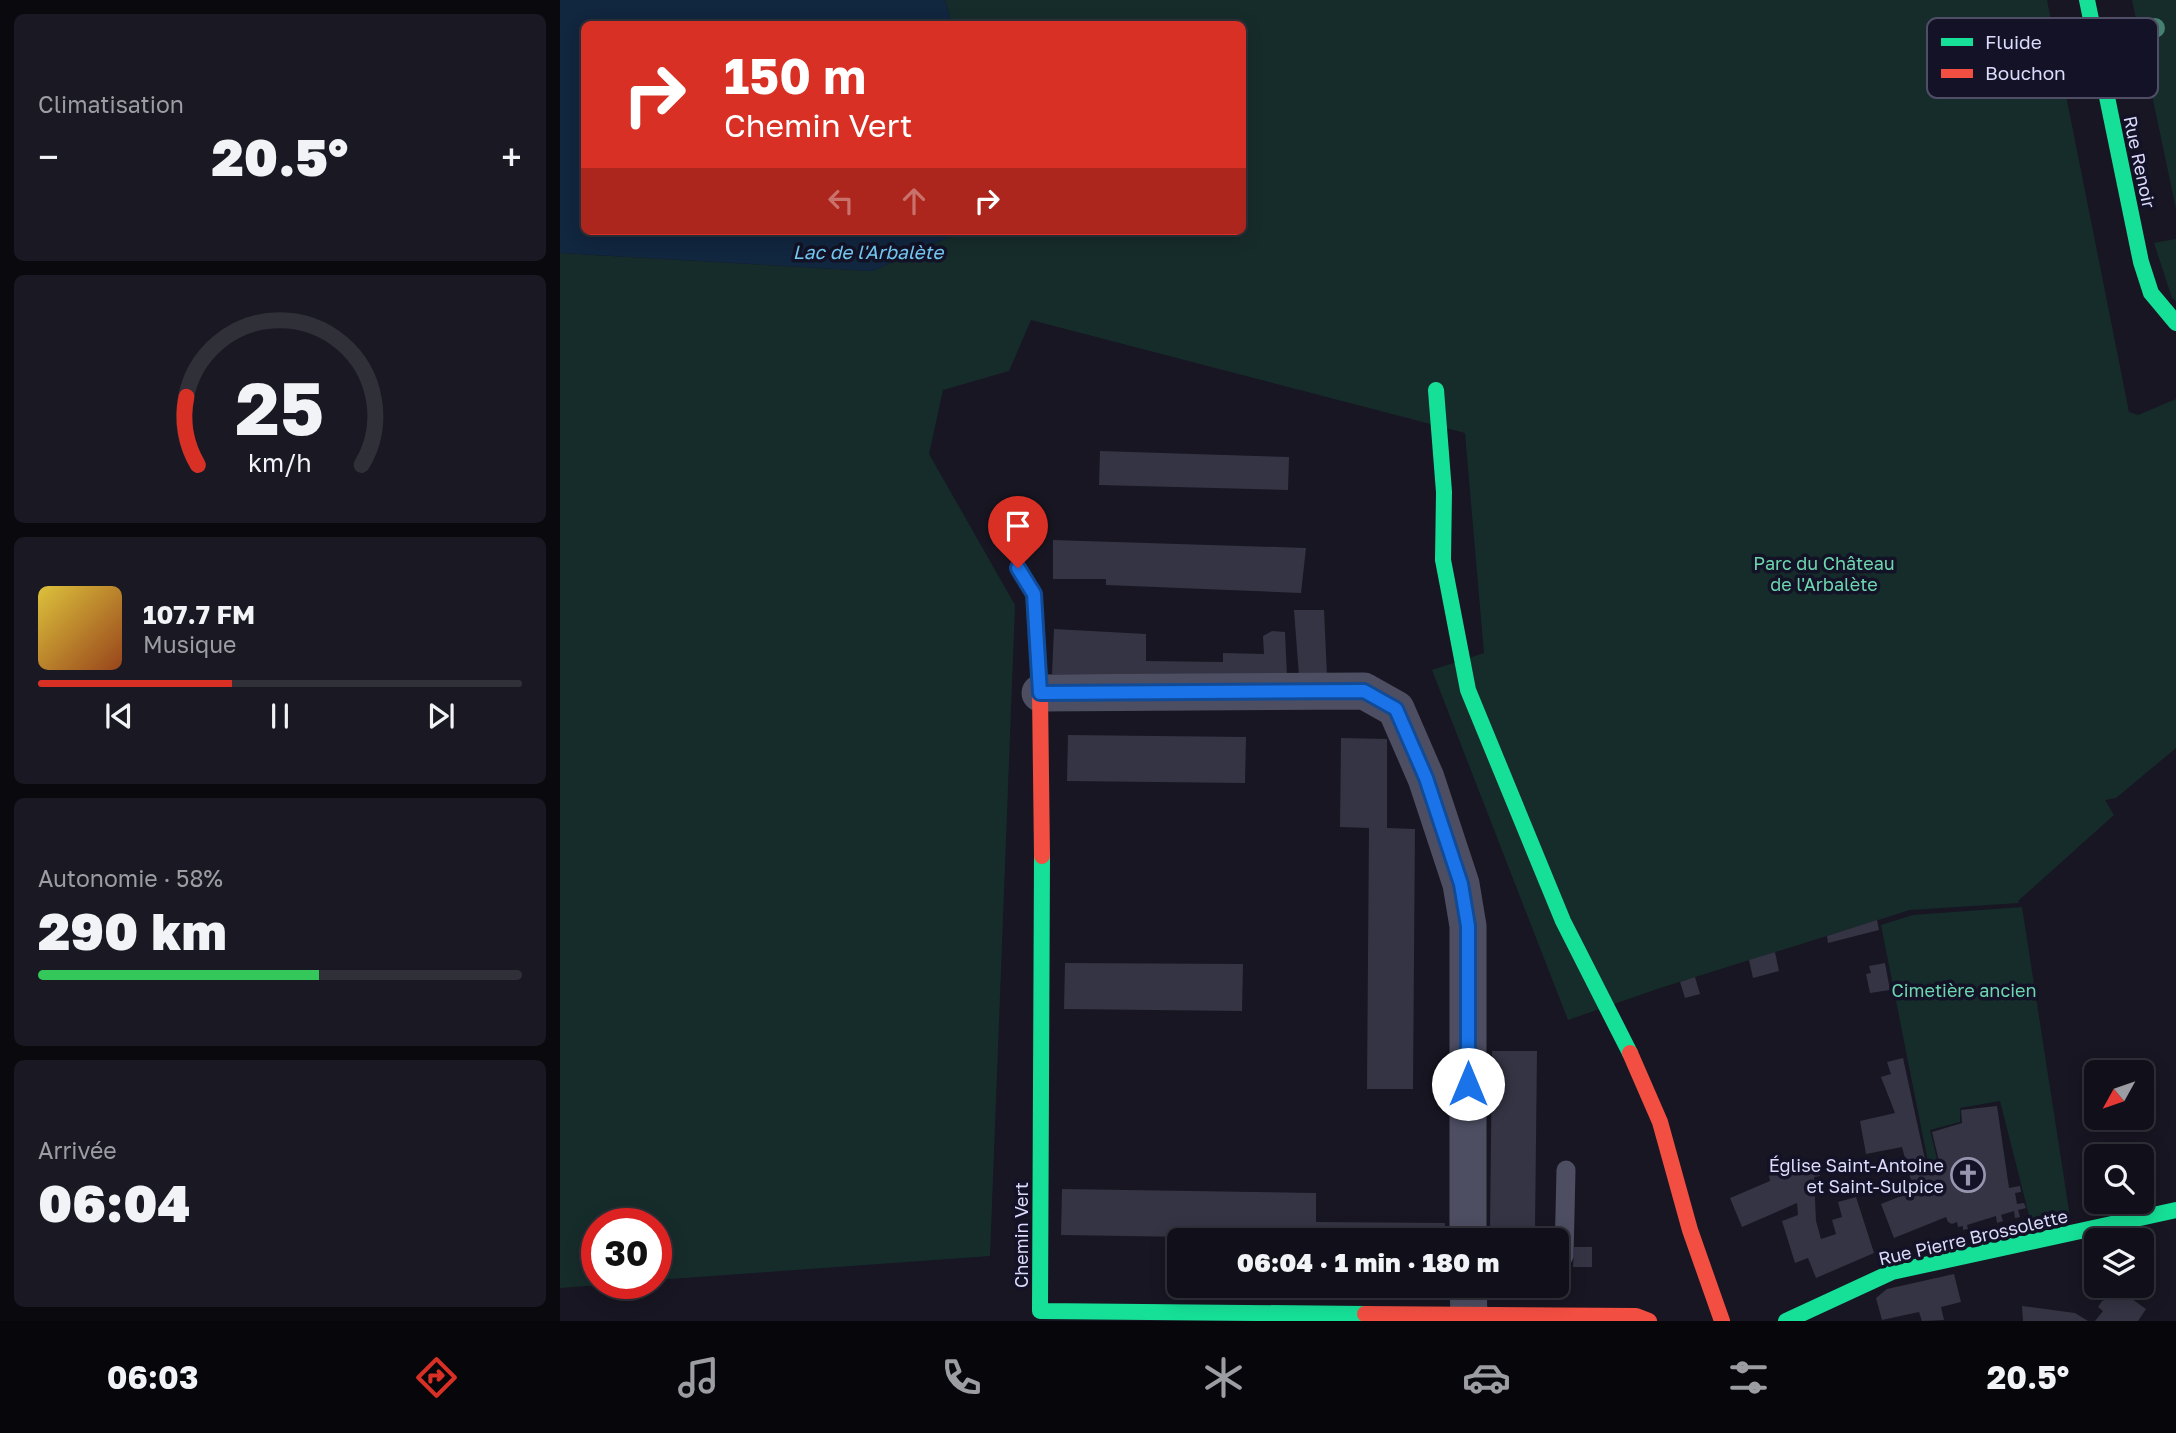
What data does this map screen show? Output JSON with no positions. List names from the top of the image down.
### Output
{
  "streets": {
    "street": ["Rue Renoir", "Chemin Vert", "Rue Pierre Brossolette"]
  },
  "water": ["Lac de l'Arbalète"],
  "parks": ["Parc du Château de l'Arbalète", "Cimetière ancien"],
  "places": {
    "church": ["Église Saint-Antoine et Saint-Sulpice"]
  },
  "legend": ["Fluide", "Bouchon"],
  "north": "bottom left",
  "page": {
    "tile": [
      "Climatisation",
      ["Autonomie · 58%", "290 km"],
      ["Arrivée", "06:04"]
    ],
    "turn": ["150 m", "Chemin Vert"],
    "heat": ["−", "20.5°", "+"],
    "song": ["107.7 FM", "Musique"],
    "limit": "30",
    "trip": "06:04 · 1 min · 180 m",
    "tabs": ["06:03", "20.5°"],
    "gauge": ["25", "km/h"]
  }
}
